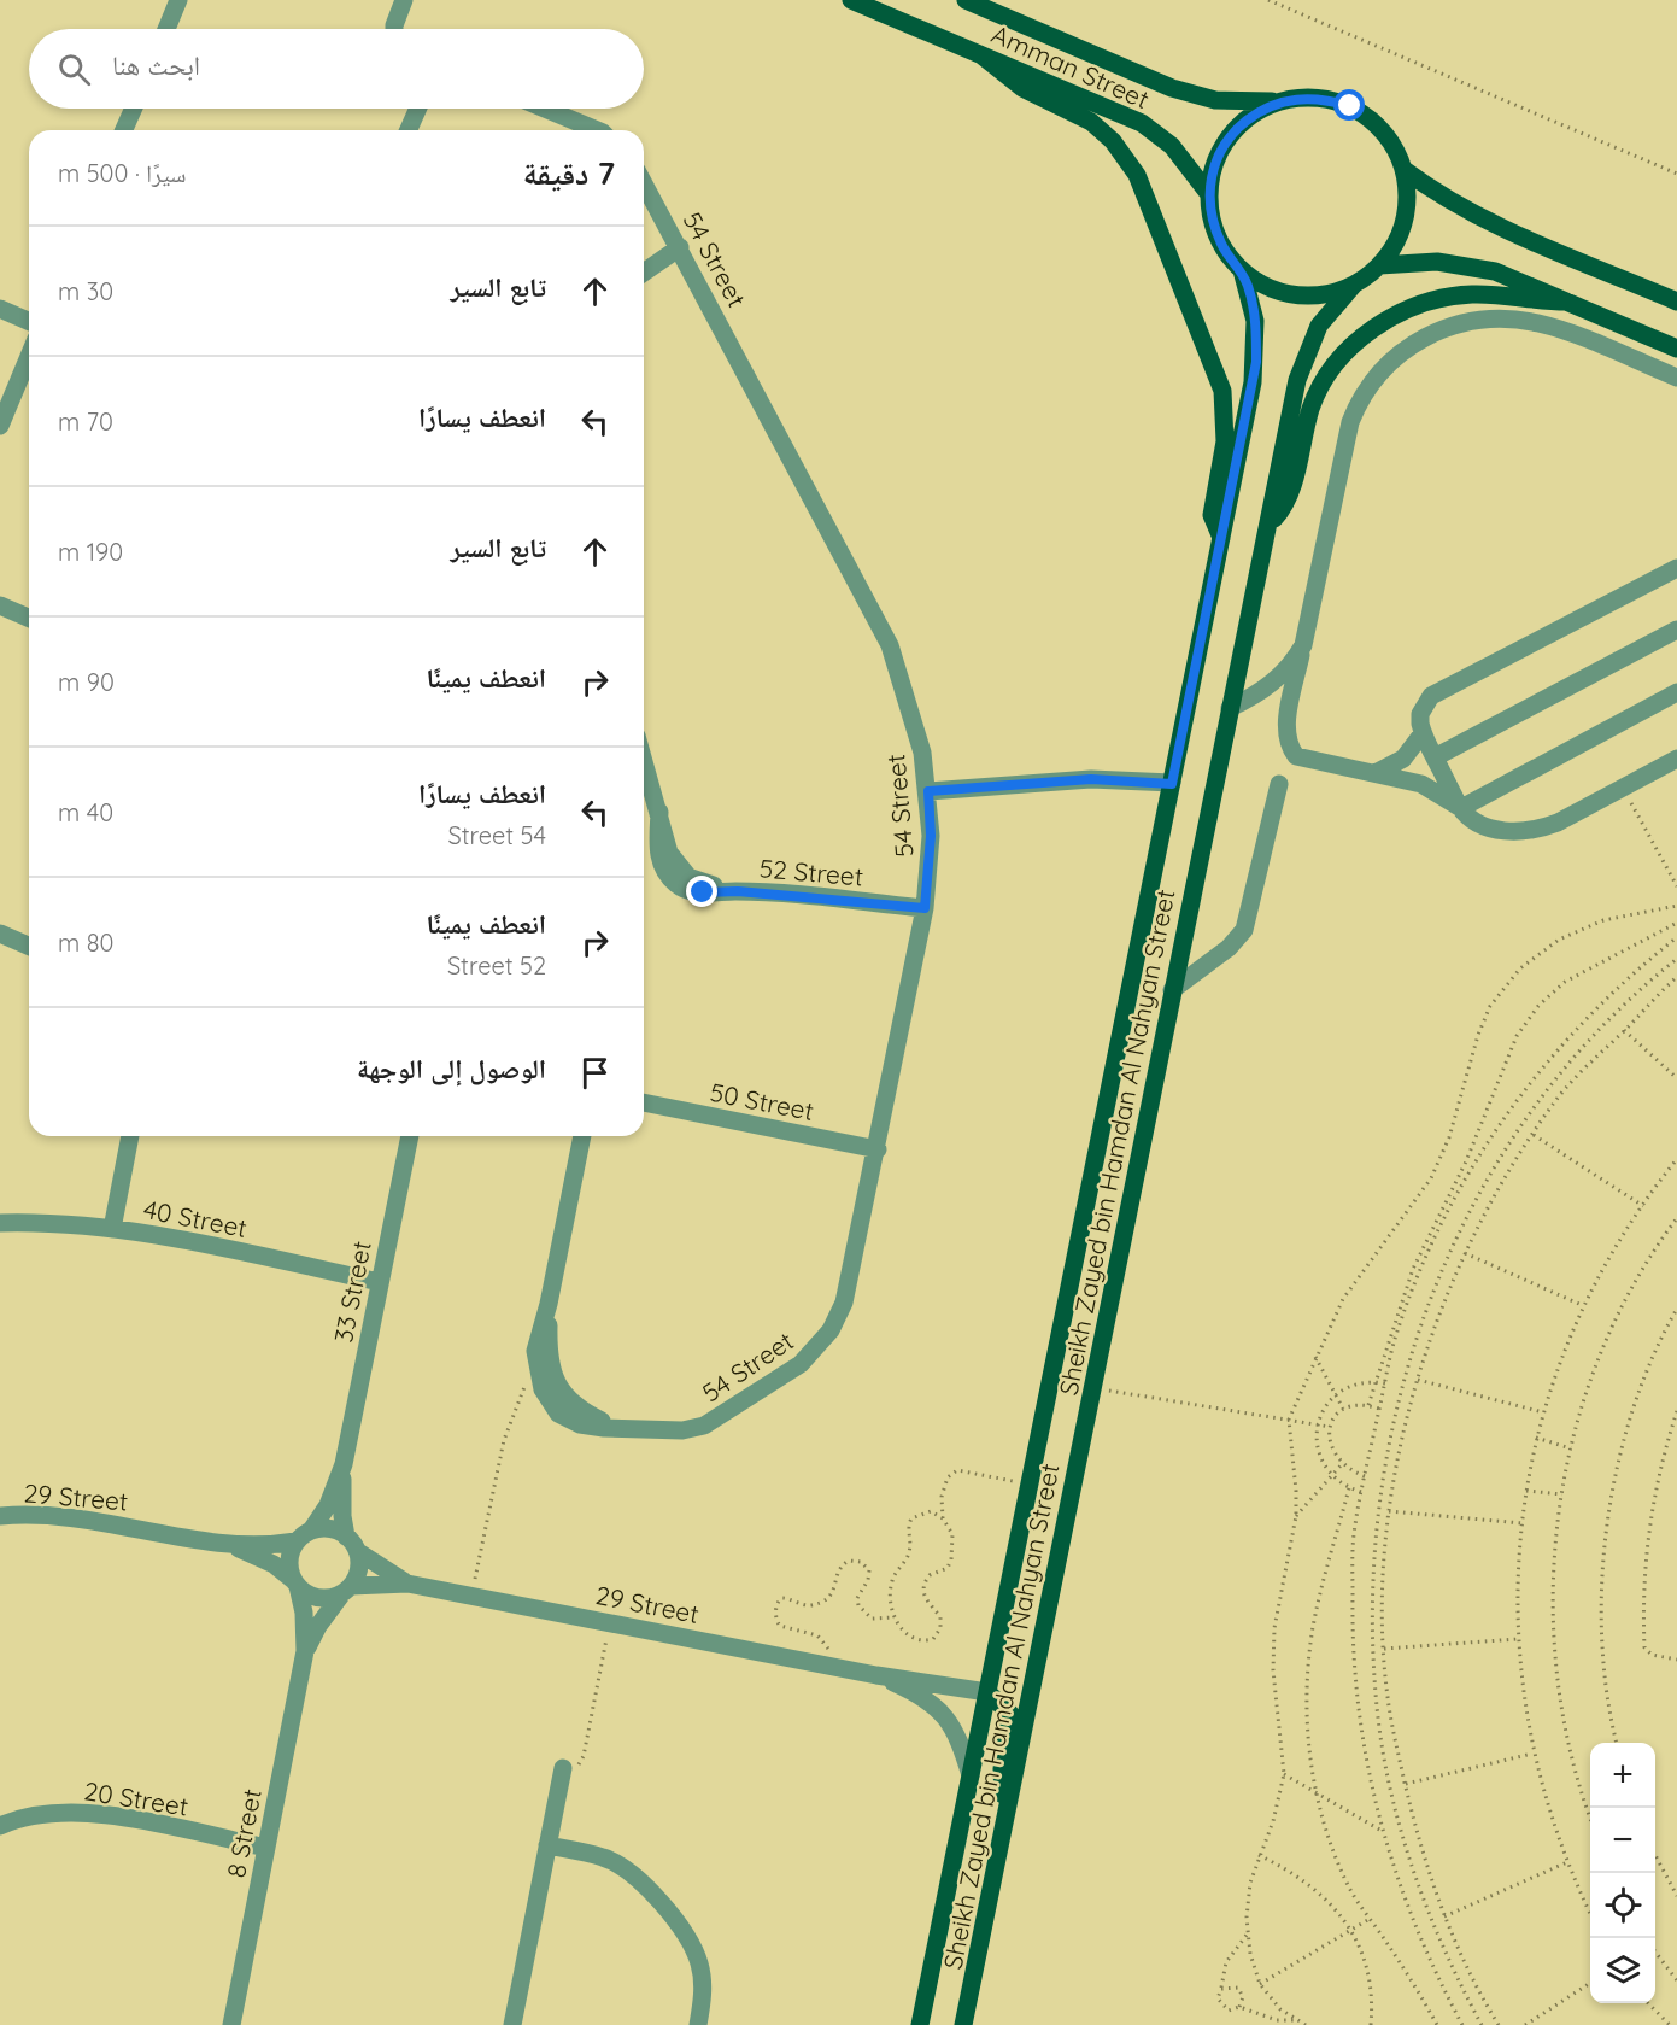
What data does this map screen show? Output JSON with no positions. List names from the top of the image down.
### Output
{
  "streets": {
    "main road": ["Amman Street", "Sheikh Zayed bin Hamdan Al Nahyan Street"],
    "street": [
      "54 Street",
      "52 Street",
      "50 Street",
      "40 Street",
      "33 Street",
      "29 Street",
      "20 Street",
      "8 Street"
    ]
  },
  "crossings": [
    ["Amman Street", "Sheikh Zayed bin Hamdan Al Nahyan Street"],
    ["54 Street", "52 Street"],
    ["54 Street", "50 Street"],
    ["Sheikh Zayed bin Hamdan Al Nahyan Street", "29 Street"],
    ["40 Street", "33 Street"],
    ["33 Street", "29 Street"],
    ["33 Street", "8 Street"],
    ["29 Street", "8 Street"],
    ["20 Street", "8 Street"]
  ],
  "page": {
    "search": "ابحث هنا",
    "heading": ["7 دقيقة", "سيرًا · 500 m"],
    "list": [
      ["تابع السير", "30 m"],
      ["انعطف يسارًا", "70 m"],
      ["تابع السير", "190 m"],
      ["انعطف يمينًا", "90 m"],
      ["انعطف يسارًا", "54 Street", "40 m"],
      ["انعطف يمينًا", "52 Street", "80 m"],
      "الوصول إلى الوجهة"
    ],
    "map_buttons": ["+", "−"]
  }
}
